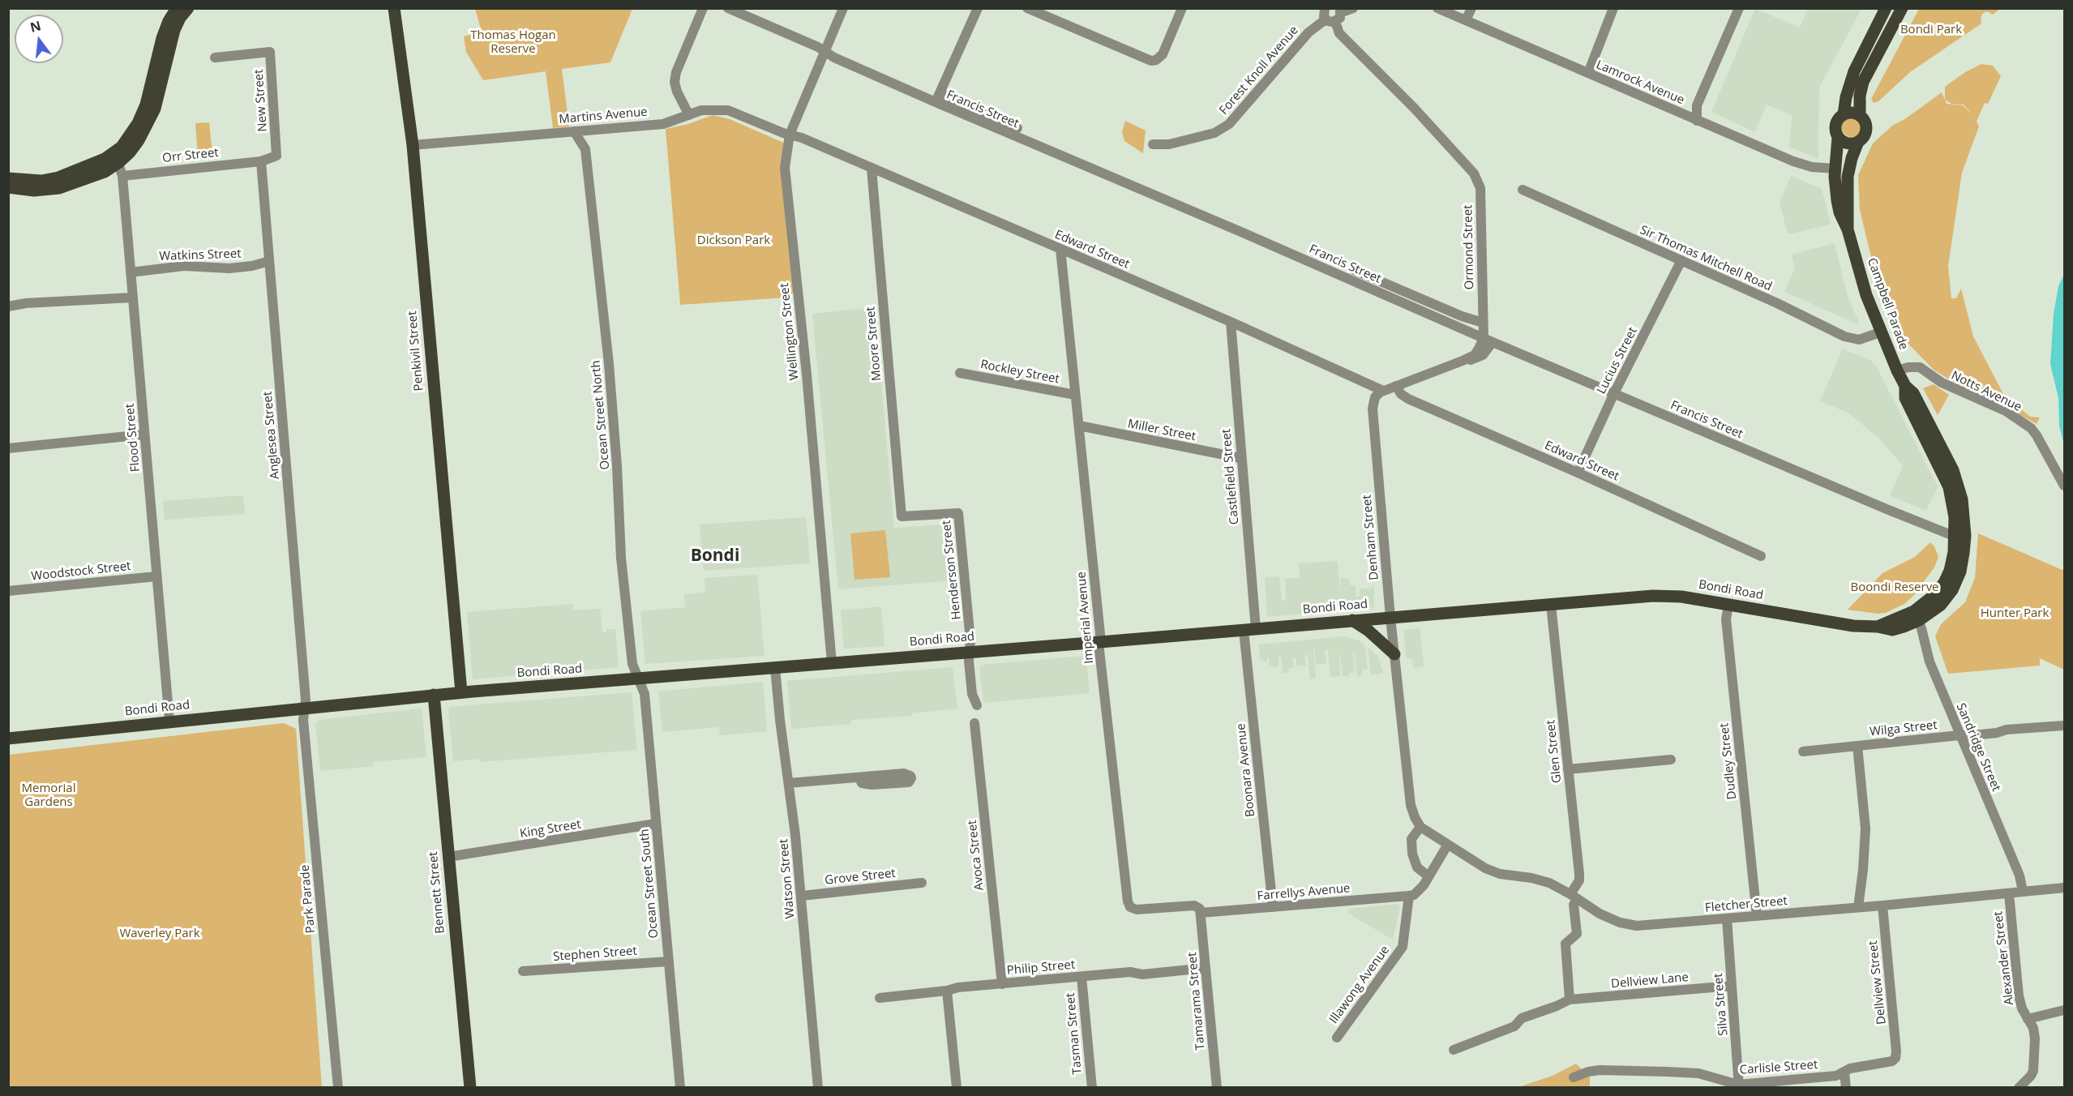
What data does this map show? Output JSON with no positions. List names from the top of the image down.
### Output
{
  "streets": {
    "main road": [
      "Campbell Parade",
      "Penkivil Street",
      "Bondi Road",
      "Bennett Street"
    ],
    "street": [
      "Forest Knoll Avenue",
      "Lamrock Avenue",
      "New Street",
      "Francis Street",
      "Martins Avenue",
      "Orr Street",
      "Ormond Street",
      "Edward Street",
      "Watkins Street",
      "Sir Thomas Mitchell Road",
      "Wellington Street",
      "Moore Street",
      "Lucius Street",
      "Rockley Street",
      "Notts Avenue",
      "Ocean Street North",
      "Miller Street",
      "Anglesea Street",
      "Flood Street",
      "Castlefield Street",
      "Denham Street",
      "Henderson Street",
      "Woodstock Street",
      "Imperial Avenue",
      "Wilga Street",
      "Sandridge Street",
      "Glen Street",
      "Dudley Street",
      "Boonara Avenue",
      "King Street",
      "Avoca Street",
      "Grove Street",
      "Watson Street",
      "Ocean Street South",
      "Farrellys Avenue",
      "Park Parade",
      "Fletcher Street",
      "Stephen Street",
      "Alexander Street",
      "Philip Street",
      "Dellview Lane",
      "Dellview Street",
      "Illawong Avenue",
      "Tamarama Street",
      "Silva Street",
      "Tasman Street",
      "Carlisle Street"
    ]
  },
  "crossings": [
    ["Forest Knoll Avenue", "Ormond Street"],
    ["Lamrock Avenue", "Campbell Parade"],
    ["New Street", "Orr Street"],
    ["New Street", "Anglesea Street"],
    ["Francis Street", "Ormond Street"],
    ["Francis Street", "Campbell Parade"],
    ["Francis Street", "Wellington Street"],
    ["Francis Street", "Lucius Street"],
    ["Francis Street", "Bondi Road"],
    ["Martins Avenue", "Edward Street"],
    ["Martins Avenue", "Wellington Street"],
    ["Martins Avenue", "Penkivil Street"],
    ["Martins Avenue", "Ocean Street North"],
    ["Orr Street", "Anglesea Street"],
    ["Orr Street", "Flood Street"],
    ["Edward Street", "Wellington Street"],
    ["Edward Street", "Moore Street"],
    ["Edward Street", "Lucius Street"],
    ["Edward Street", "Castlefield Street"],
    ["Edward Street", "Denham Street"],
    ["Edward Street", "Imperial Avenue"],
    ["Watkins Street", "Anglesea Street"],
    ["Watkins Street", "Flood Street"],
    ["Sir Thomas Mitchell Road", "Campbell Parade"],
    ["Sir Thomas Mitchell Road", "Lucius Street"],
    ["Campbell Parade", "Notts Avenue"],
    ["Campbell Parade", "Bondi Road"],
    ["Wellington Street", "Bondi Road"],
    ["Moore Street", "Henderson Street"],
    ["Penkivil Street", "Bondi Road"],
    ["Rockley Street", "Imperial Avenue"],
    ["Ocean Street North", "Bondi Road"],
    ["Ocean Street North", "Ocean Street South"],
    ["Miller Street", "Castlefield Street"],
    ["Miller Street", "Imperial Avenue"],
    ["Anglesea Street", "Bondi Road"],
    ["Anglesea Street", "Park Parade"],
    ["Flood Street", "Woodstock Street"],
    ["Flood Street", "Bondi Road"],
    ["Castlefield Street", "Bondi Road"],
    ["Castlefield Street", "Boonara Avenue"],
    ["Denham Street", "Bondi Road"],
    ["Henderson Street", "Bondi Road"],
    ["Bondi Road", "Imperial Avenue"],
    ["Bondi Road", "Sandridge Street"],
    ["Bondi Road", "Glen Street"],
    ["Bondi Road", "Dudley Street"],
    ["Bondi Road", "Boonara Avenue"],
    ["Bondi Road", "Watson Street"],
    ["Bondi Road", "Ocean Street South"],
    ["Bondi Road", "Bennett Street"],
    ["Bondi Road", "Park Parade"],
    ["Imperial Avenue", "Farrellys Avenue"],
    ["Imperial Avenue", "Tamarama Street"],
    ["Wilga Street", "Sandridge Street"],
    ["Sandridge Street", "Fletcher Street"],
    ["Glen Street", "Fletcher Street"],
    ["Glen Street", "Dellview Lane"],
    ["Dudley Street", "Fletcher Street"],
    ["Boonara Avenue", "Farrellys Avenue"],
    ["King Street", "Ocean Street South"],
    ["King Street", "Bennett Street"],
    ["Avoca Street", "Philip Street"],
    ["Grove Street", "Watson Street"],
    ["Ocean Street South", "Stephen Street"],
    ["Farrellys Avenue", "Illawong Avenue"],
    ["Farrellys Avenue", "Tamarama Street"],
    ["Fletcher Street", "Alexander Street"],
    ["Fletcher Street", "Dellview Street"],
    ["Fletcher Street", "Silva Street"],
    ["Philip Street", "Tamarama Street"],
    ["Philip Street", "Tasman Street"],
    ["Dellview Lane", "Silva Street"],
    ["Dellview Street", "Carlisle Street"],
    ["Silva Street", "Carlisle Street"]
  ],
  "districts": ["Bondi"],
  "parks": [
    "Bondi Park",
    "Thomas Hogan Reserve",
    "Dickson Park",
    "Boondi Reserve",
    "Hunter Park",
    "Memorial Gardens",
    "Waverley Park"
  ],
  "north": "top"
}
